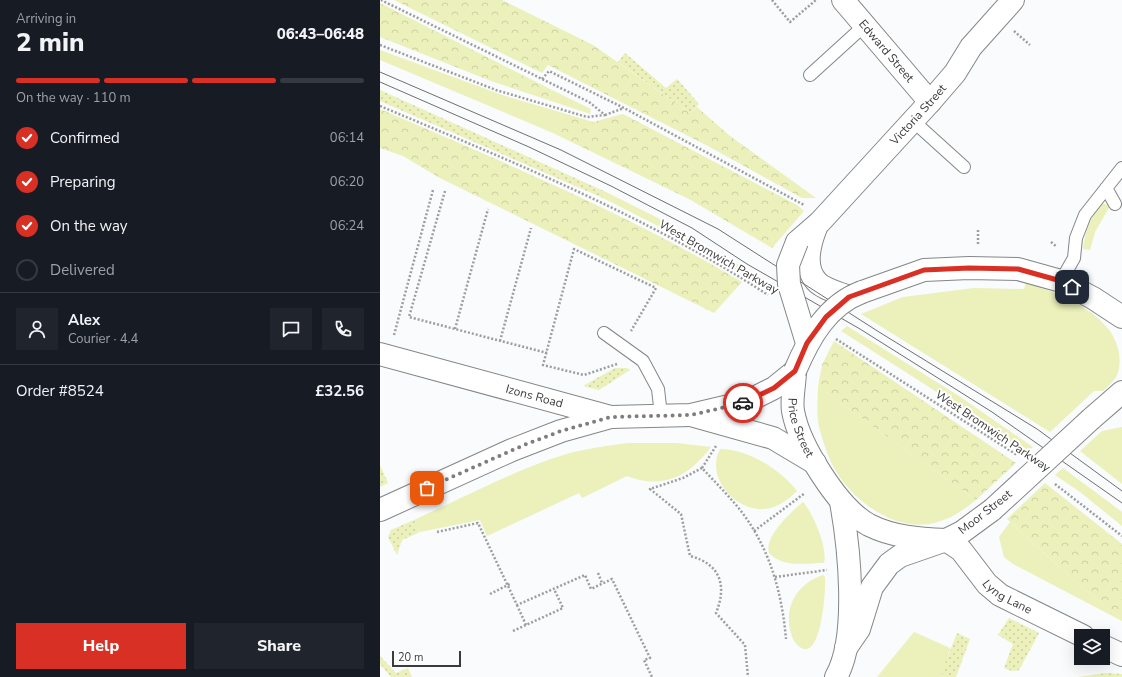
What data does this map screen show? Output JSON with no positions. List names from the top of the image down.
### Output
{
  "streets": {
    "street": [
      "Edward Street",
      "Victoria Street",
      "Izons Road",
      "Price Street",
      "Moor Street",
      "Lyng Lane"
    ],
    "path": ["West Bromwich Parkway"]
  },
  "crossings": [
    ["Edward Street", "Victoria Street"],
    ["Victoria Street", "Price Street"],
    ["Izons Road", "Price Street"],
    ["Price Street", "Moor Street"],
    ["Price Street", "Lyng Lane"],
    ["Moor Street", "Lyng Lane"]
  ],
  "scale_bar": "20 m",
  "page": {
    "heading": ["2 min", "Arriving in", "06:43–06:48"],
    "panel": [
      "Alex",
      "Courier · 4.4",
      "Order #8524",
      "£32.56"
    ],
    "bar": "On the way · 110 m",
    "list": [
      ["Confirmed", "06:14"],
      ["Preparing", "06:20"],
      ["On the way", "06:24"],
      "Delivered"
    ],
    "buttons": ["Help", "Share"],
    "scale": "20 m"
  }
}
